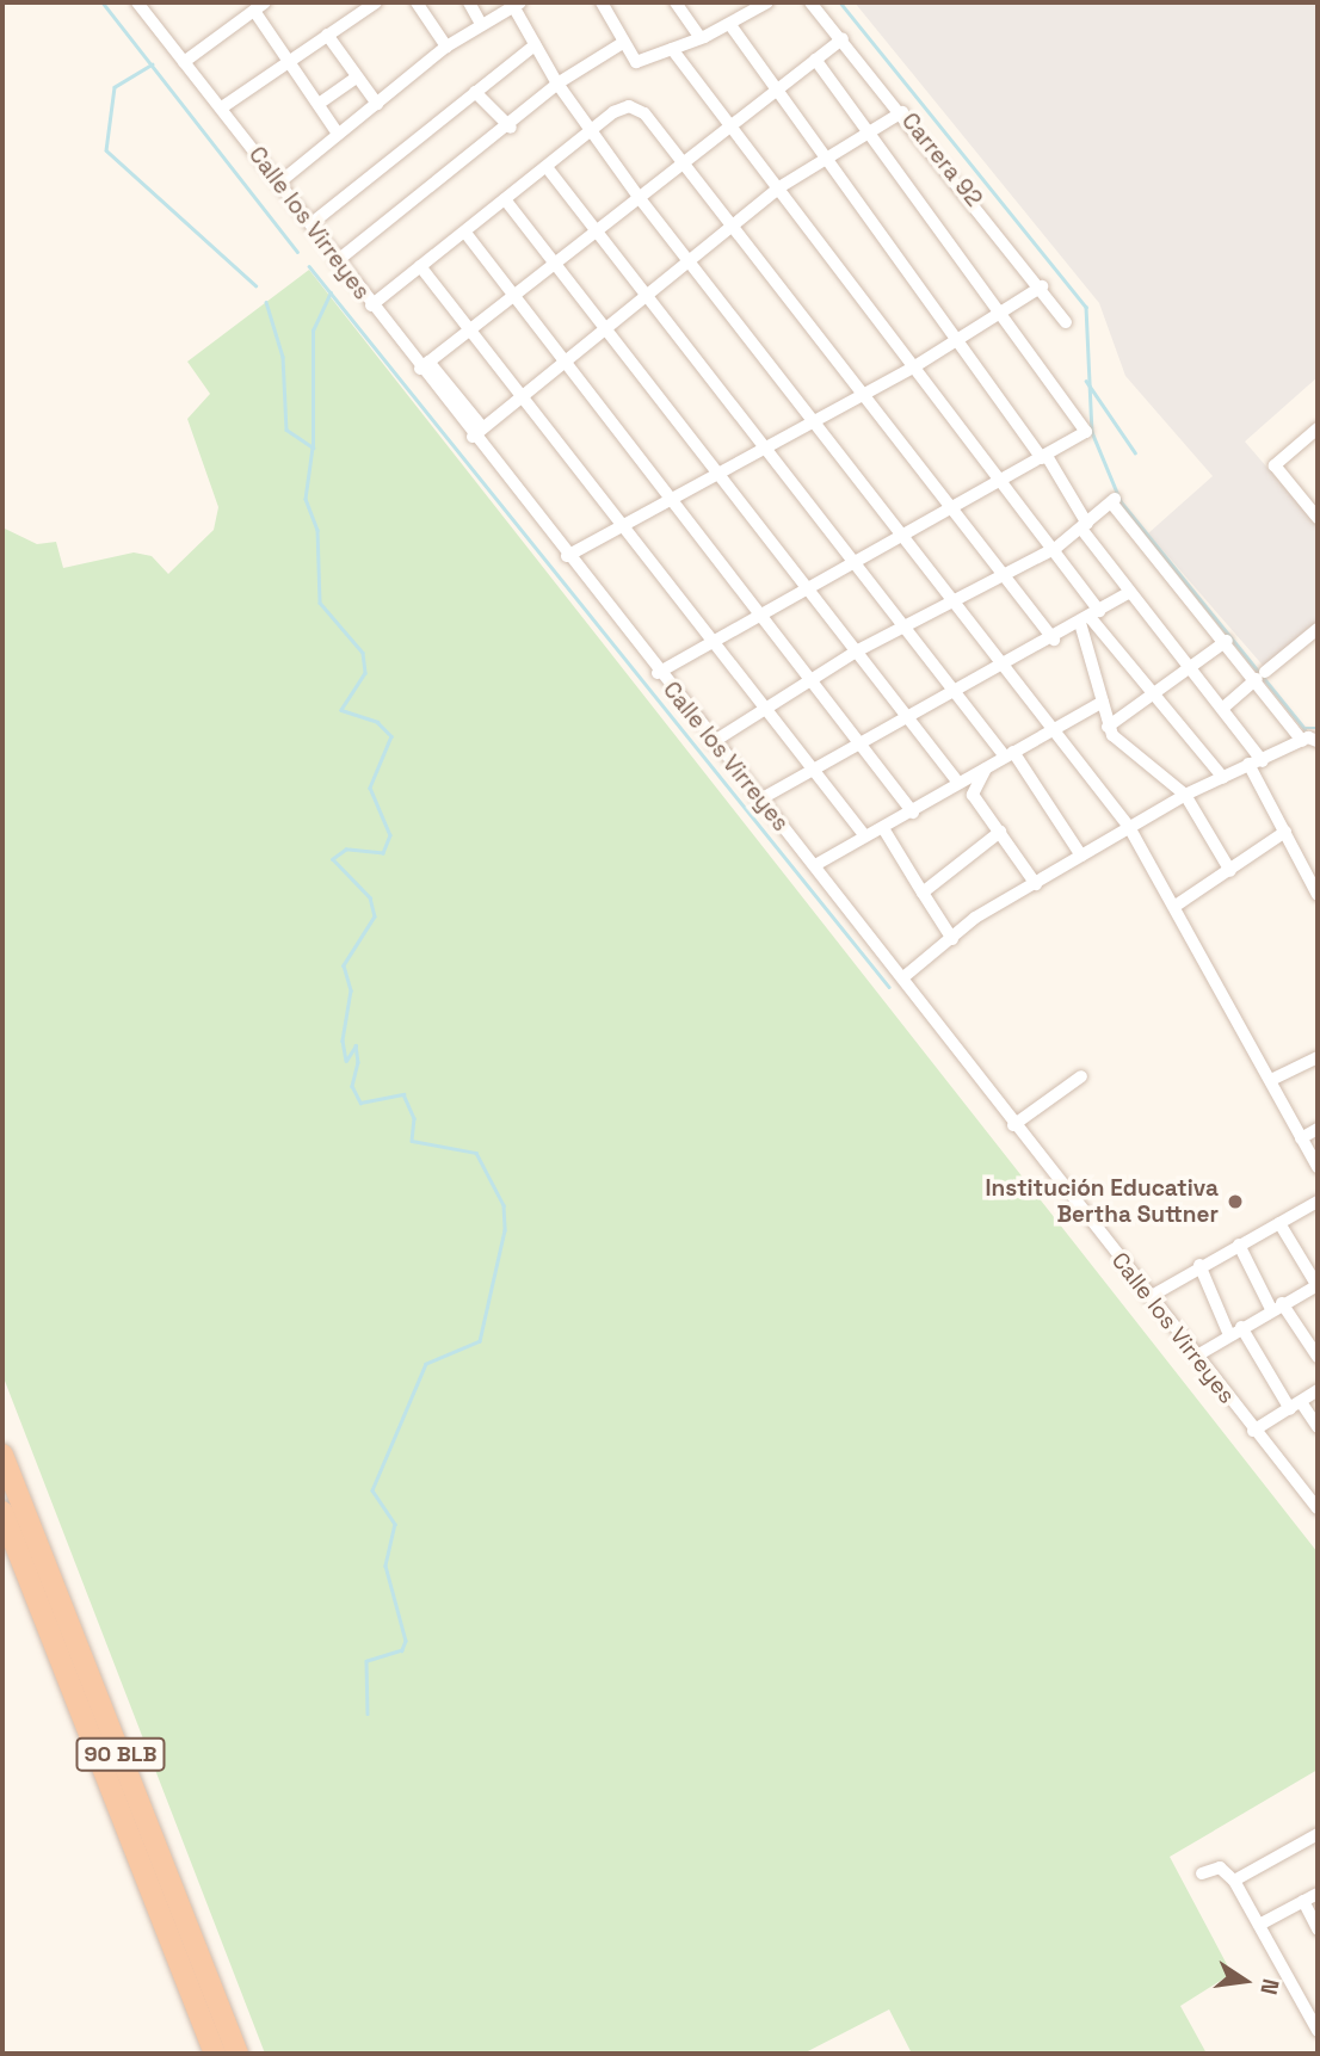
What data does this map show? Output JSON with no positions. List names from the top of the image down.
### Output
{
  "streets": {
    "highway": ["90 BLB"],
    "street": ["Carrera 92", "Calle los Virreyes"]
  },
  "places": ["Institución Educativa Bertha Suttner"],
  "north": "right"
}
